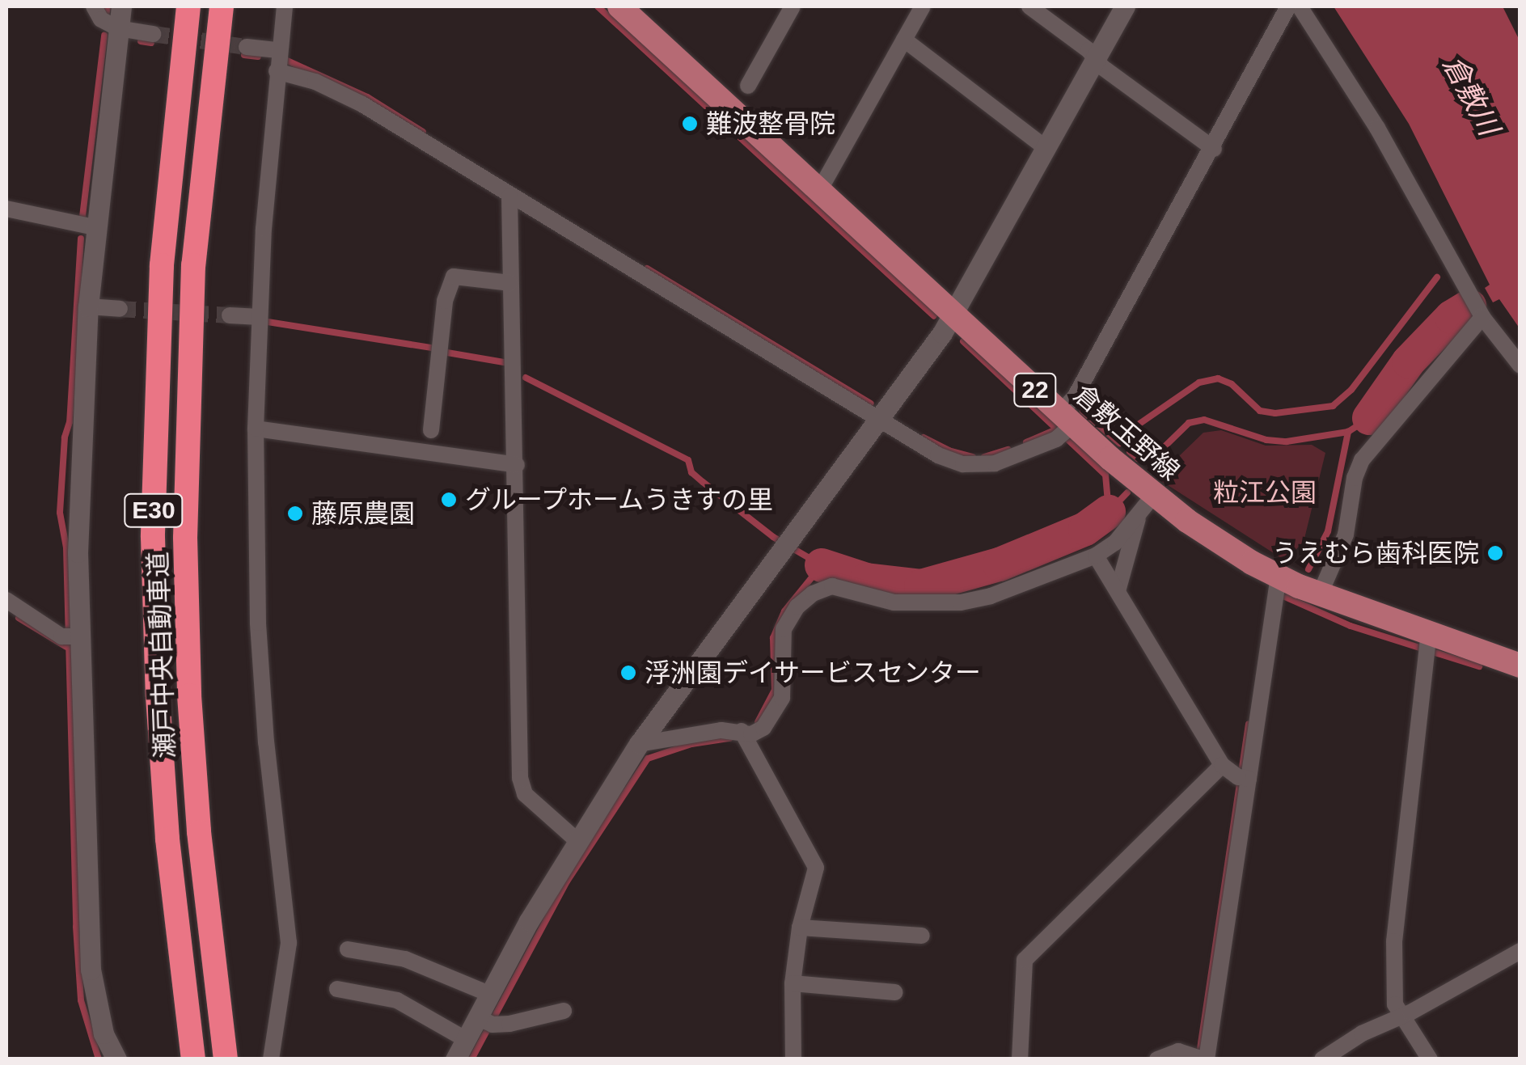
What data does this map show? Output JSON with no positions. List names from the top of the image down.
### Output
{
  "streets": {
    "highway": ["E30", "瀬戸中央自動車道"],
    "main road": ["22", "倉敷玉野線"]
  },
  "water": ["倉敷川"],
  "parks": ["粒江公園"],
  "places": [
    "難波整骨院",
    "グループホームうきすの里",
    "藤原農園",
    "うえむら歯科医院",
    "浮洲園デイサービスセンター"
  ]
}
